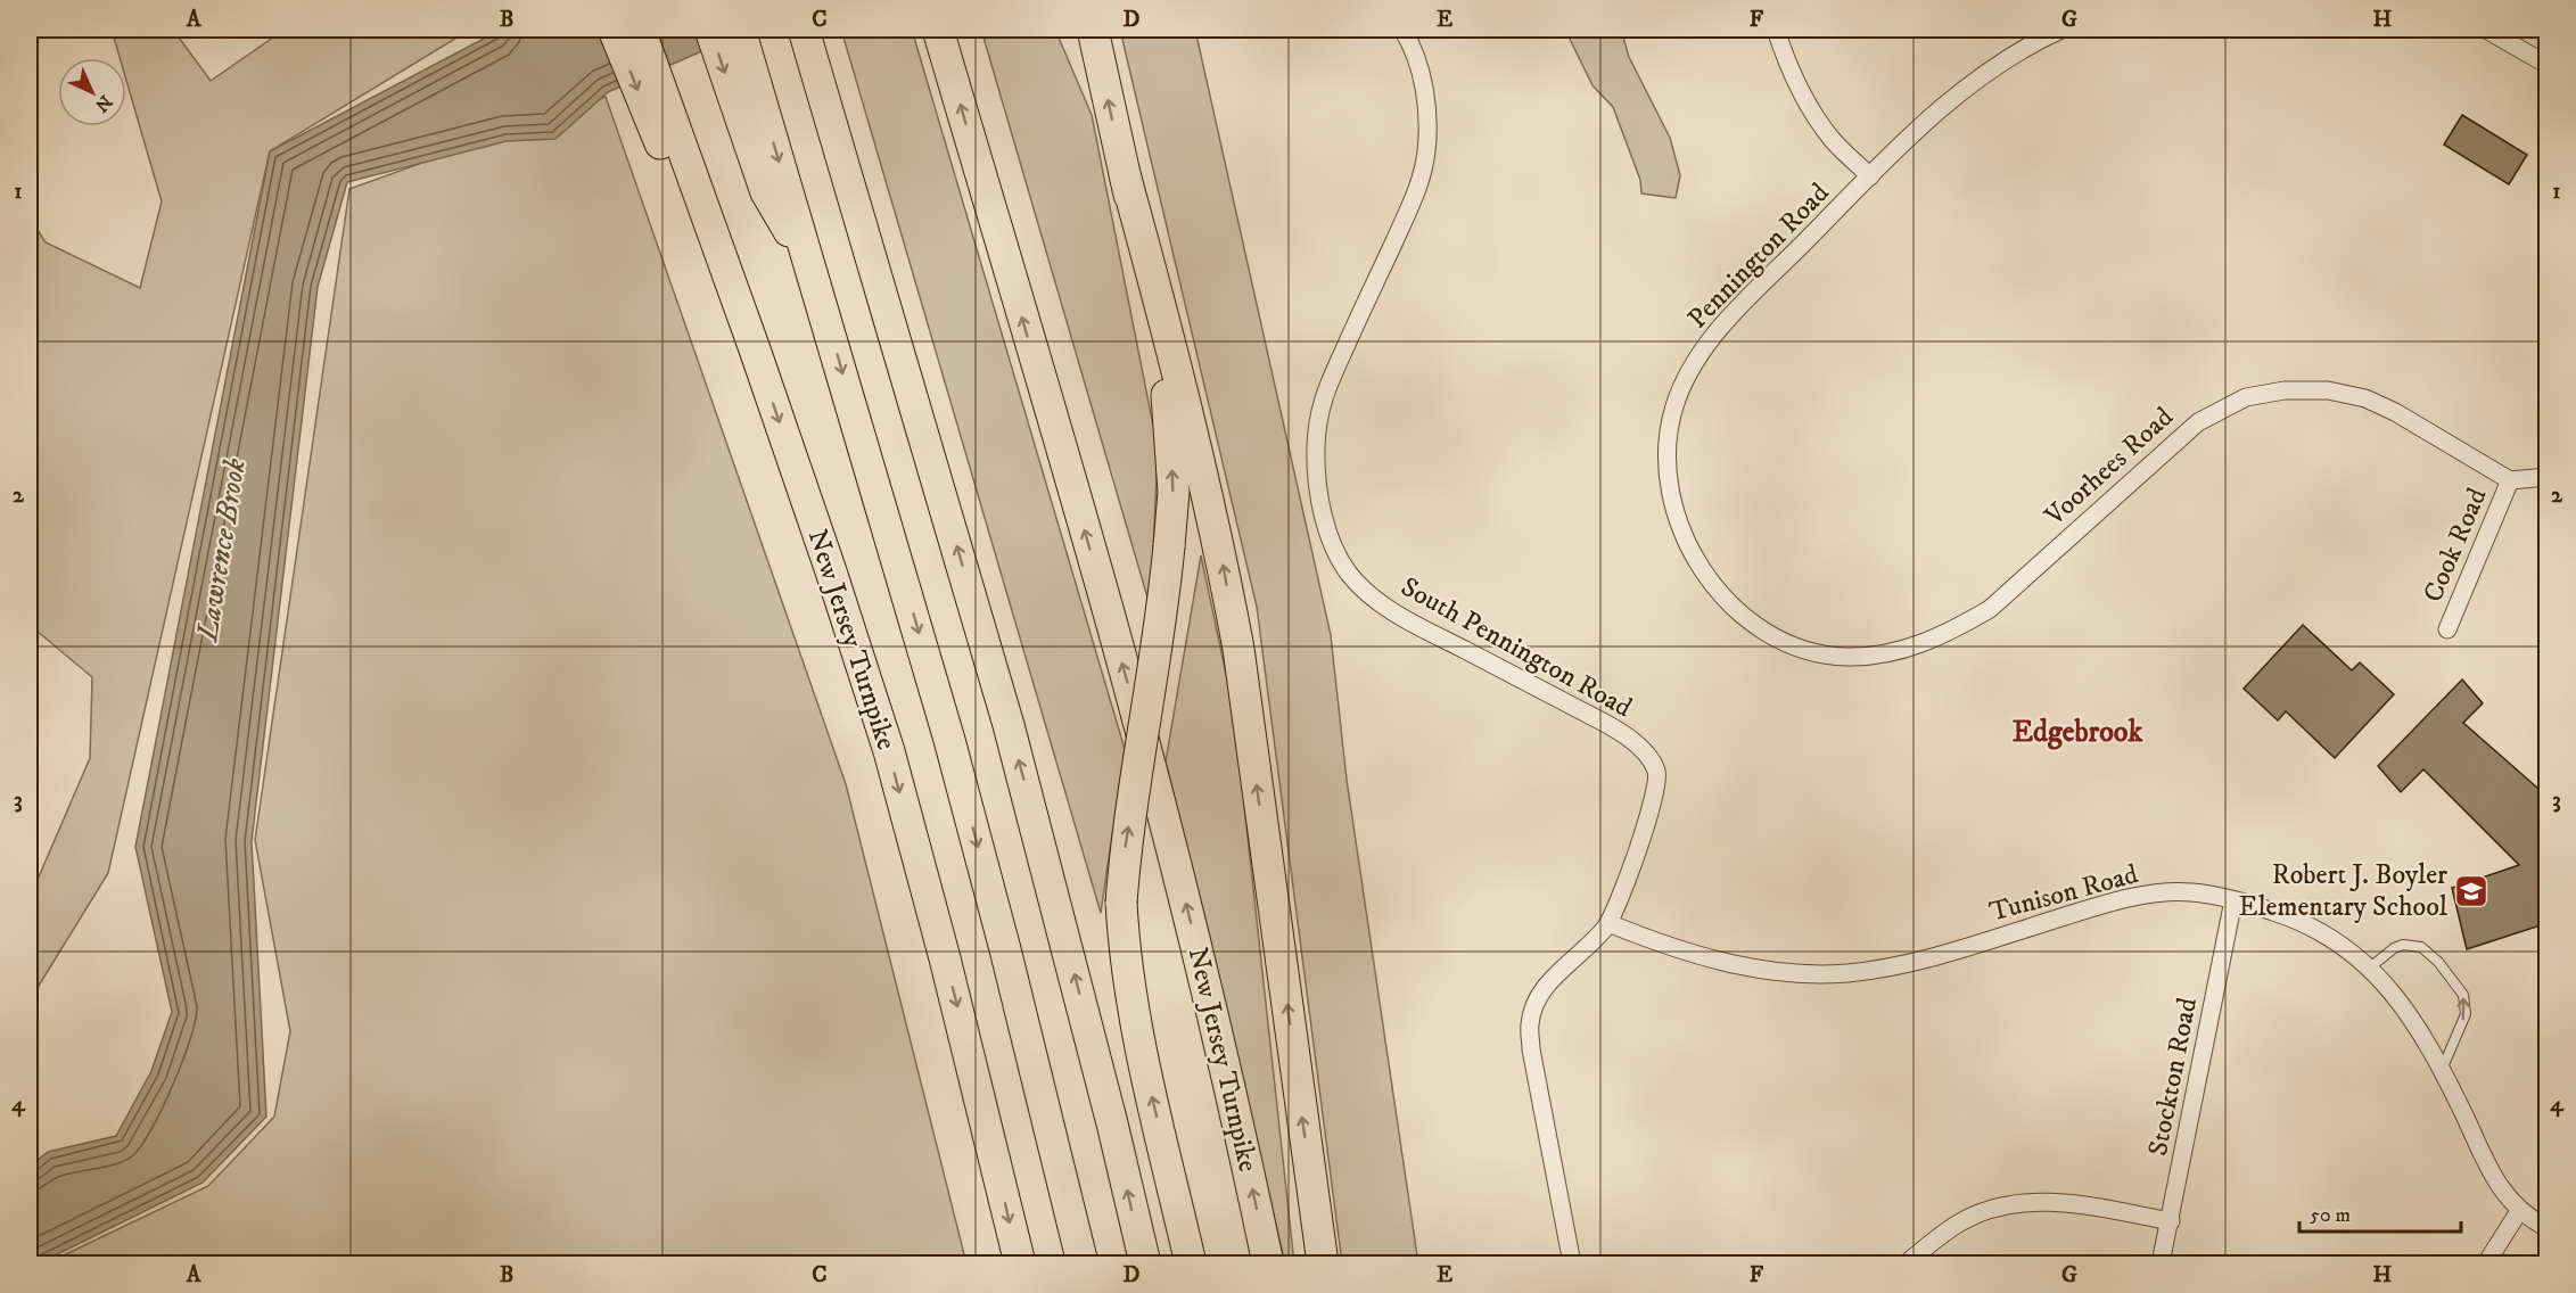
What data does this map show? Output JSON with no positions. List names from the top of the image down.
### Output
{
  "streets": {
    "highway": ["New Jersey Turnpike"],
    "street": [
      "Pennington Road",
      "Voorhees Road",
      "Cook Road",
      "South Pennington Road",
      "Tunison Road",
      "Stockton Road"
    ]
  },
  "crossings": [
    ["Pennington Road", "Voorhees Road"],
    ["Voorhees Road", "Cook Road"],
    ["South Pennington Road", "Tunison Road"],
    ["Tunison Road", "Stockton Road"]
  ],
  "districts": ["Edgebrook"],
  "water": ["Lawrence Brook"],
  "places": {
    "school or university": ["Robert J. Boyler Elementary School"]
  },
  "scale_bar": "50 m",
  "north": "bottom right",
  "grid": {
    "columns": [
      "A",
      "B",
      "C",
      "D",
      "E",
      "F",
      "G",
      "H"
    ],
    "rows": [
      "1",
      "2",
      "3",
      "4"
    ]
  }
}
